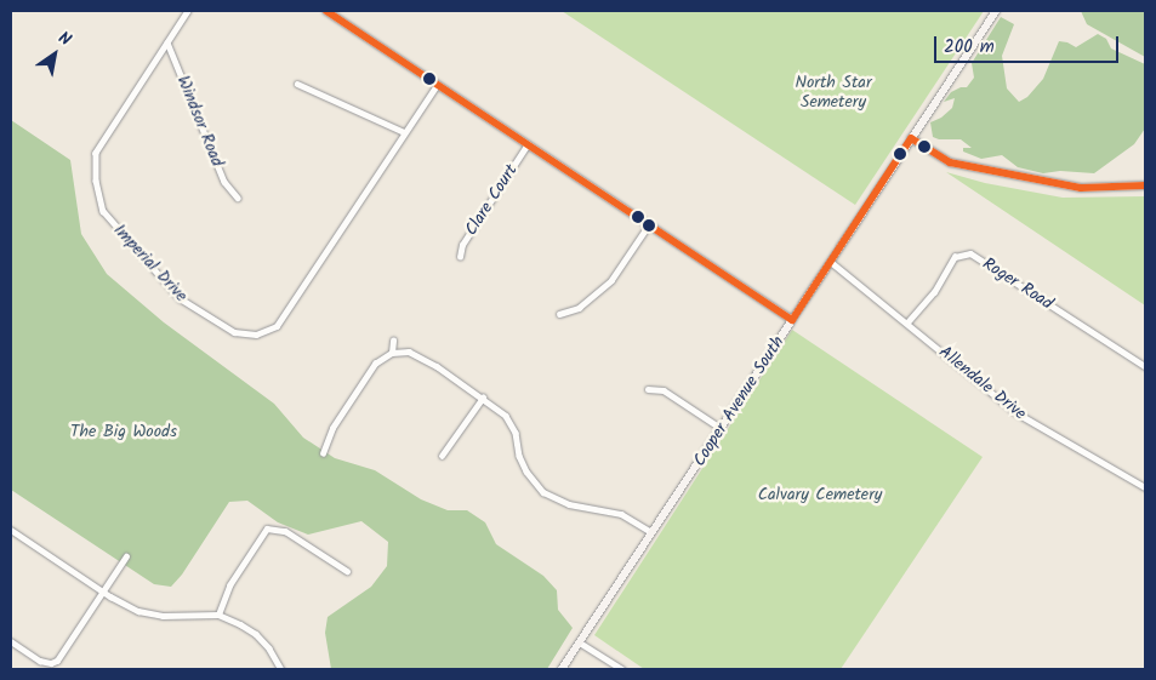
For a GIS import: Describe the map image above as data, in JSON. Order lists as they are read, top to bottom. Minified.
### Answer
{"streets":{"street":["Windsor Road","Clare Court","Imperial Drive","Roger Road","Allendale Drive","Cooper Avenue South"]},"crossings":[["Windsor Road","Imperial Drive"],["Roger Road","Allendale Drive"],["Allendale Drive","Cooper Avenue South"]],"parks":["North Star Semetery","The Big Woods","Calvary Cemetery"],"scale_bar":"200 m","north":"top right"}
